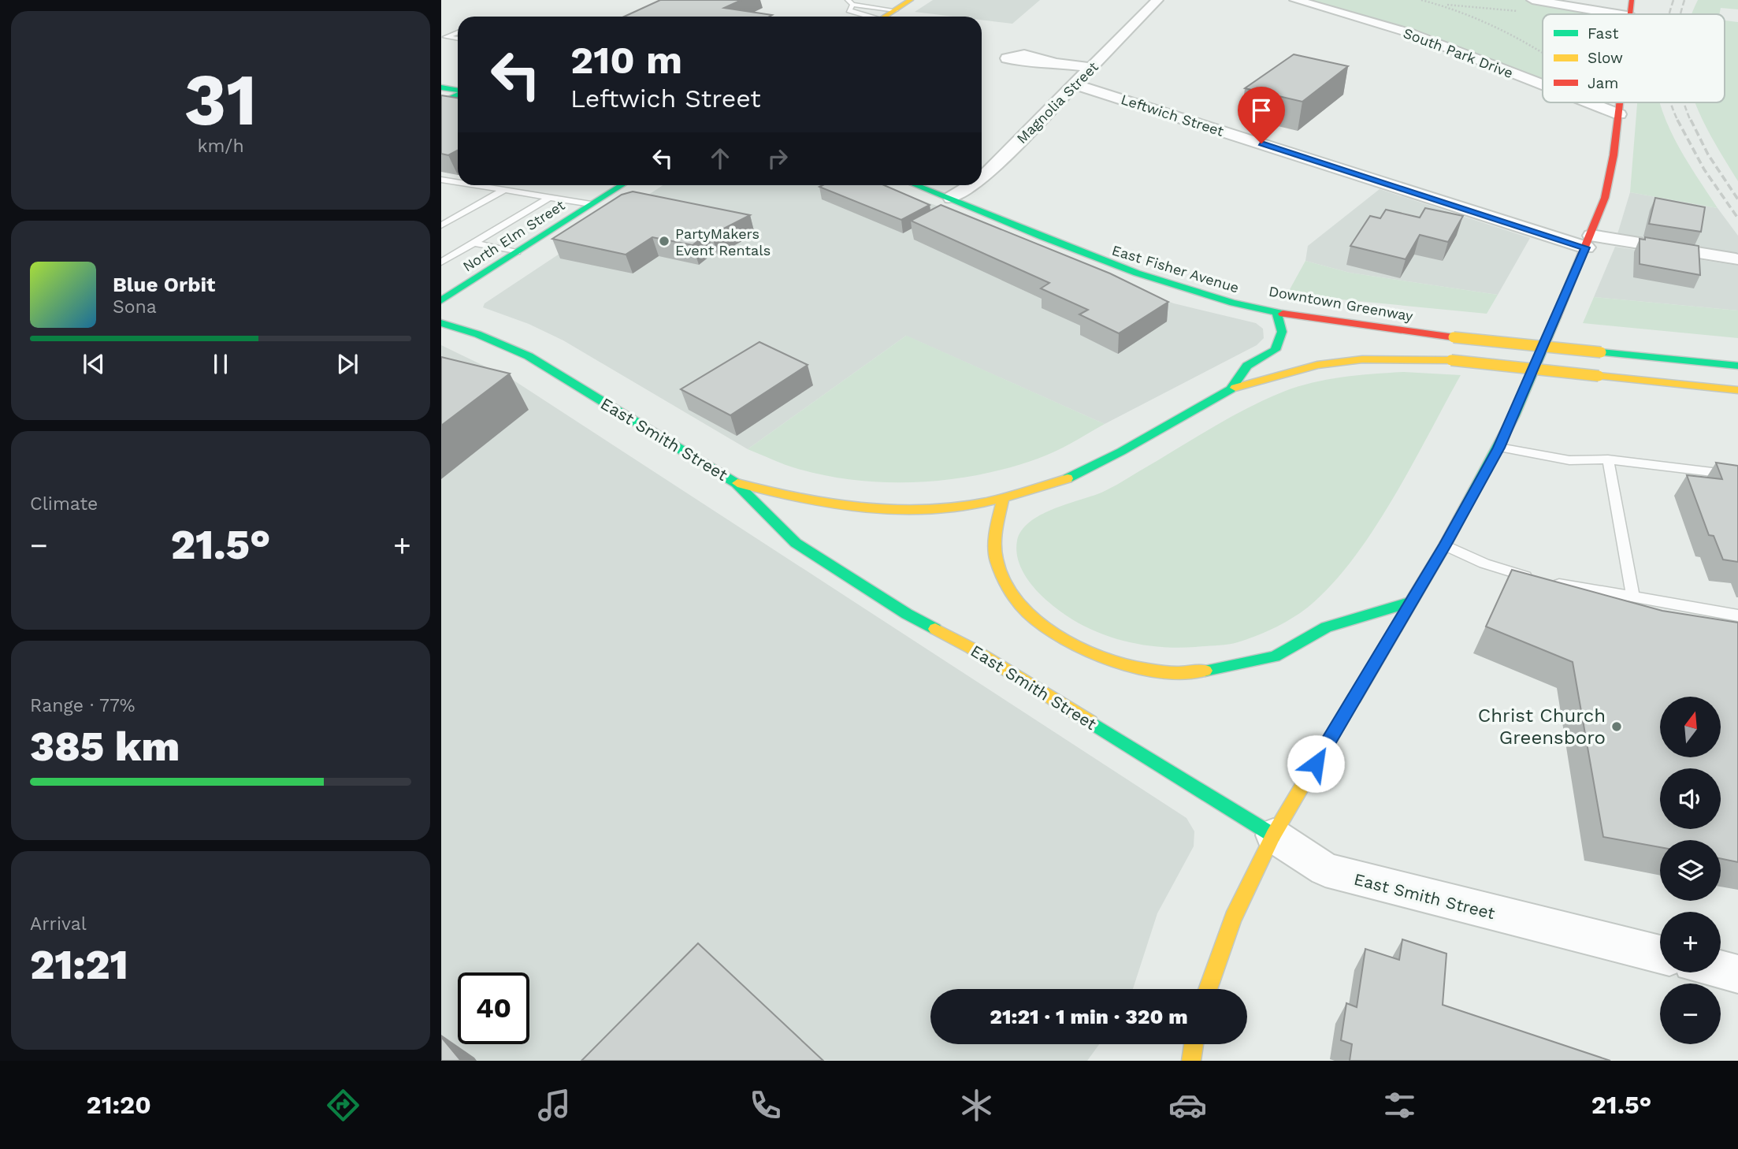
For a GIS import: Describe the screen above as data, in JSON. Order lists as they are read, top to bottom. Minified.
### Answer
{"streets":{"main road":["North Elm Street","East Fisher Avenue","East Smith Street"],"street":["South Park Drive","Magnolia Street","Leftwich Street"]},"crossings":[["Magnolia Street","Leftwich Street"],["Magnolia Street","East Fisher Avenue"]],"places":["PartyMakers Event Rentals","Christ Church Greensboro"],"legend":["Fast","Slow","Jam"],"north":"top","page":{"tile":[["31","km/h"],"Climate",["Range · 77%","385 km"],["Arrival","21:21"]],"turn":["210 m","Leftwich Street"],"song":["Blue Orbit","Sona"],"heat":["−","21.5°","+"],"map_buttons":["+","−"],"limit":"40","trip":"21:21 · 1 min · 320 m","tabs":["21:20","21.5°"]}}
